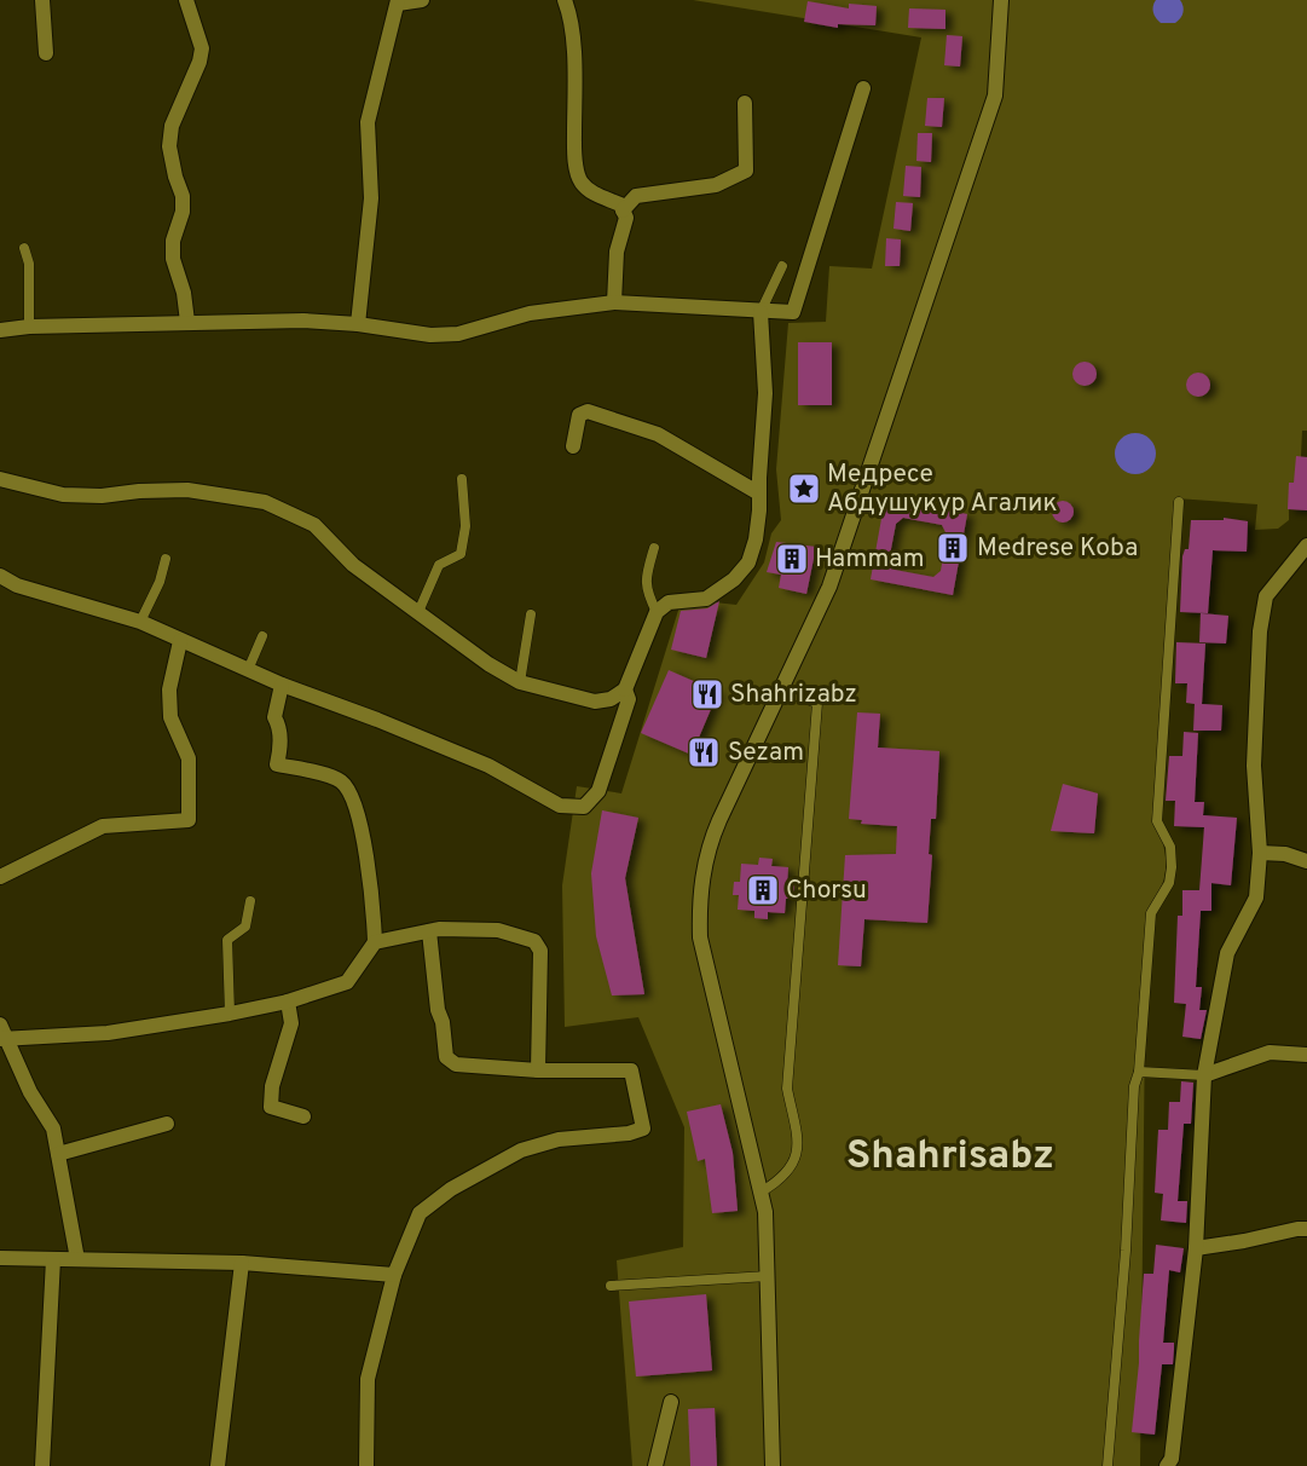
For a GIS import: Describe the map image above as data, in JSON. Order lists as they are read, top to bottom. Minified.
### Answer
{"districts":["Shahrisabz"],"places":{"place":["Медресе Абдушукур Агалик"],"building":["Medrese Koba","Hammam","Chorsu"],"restaurant":["Shahrizabz","Sezam"]}}
